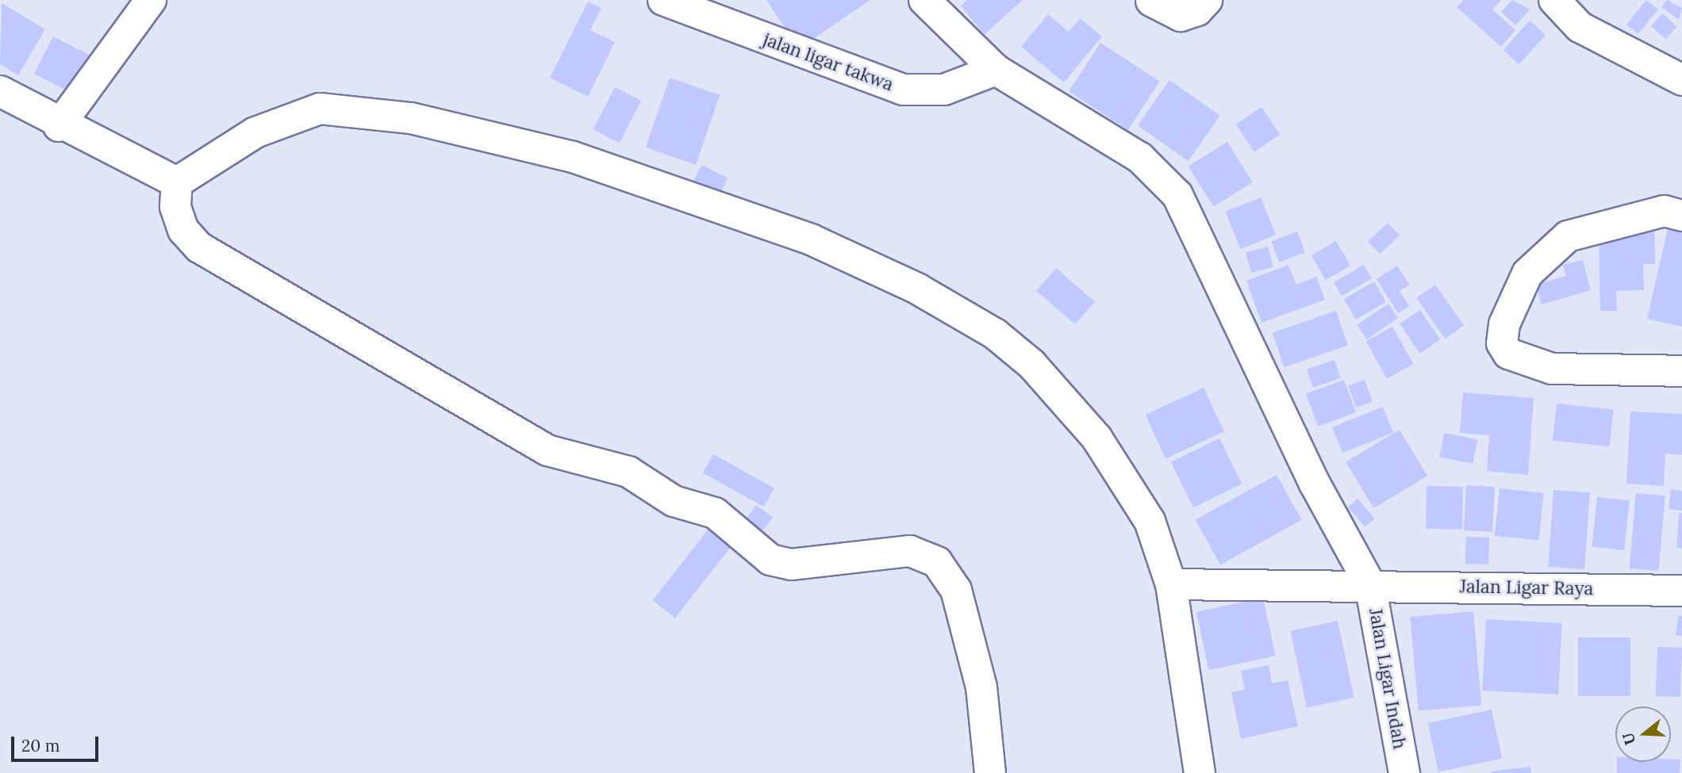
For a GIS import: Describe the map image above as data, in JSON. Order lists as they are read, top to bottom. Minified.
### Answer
{"streets":{"street":["jalan ligar takwa","Jalan Ligar Raya","Jalan Ligar Indah"]},"crossings":[["jalan ligar takwa","Jalan Ligar Indah"],["Jalan Ligar Raya","Jalan Ligar Indah"]],"scale_bar":"20 m","north":"left"}
